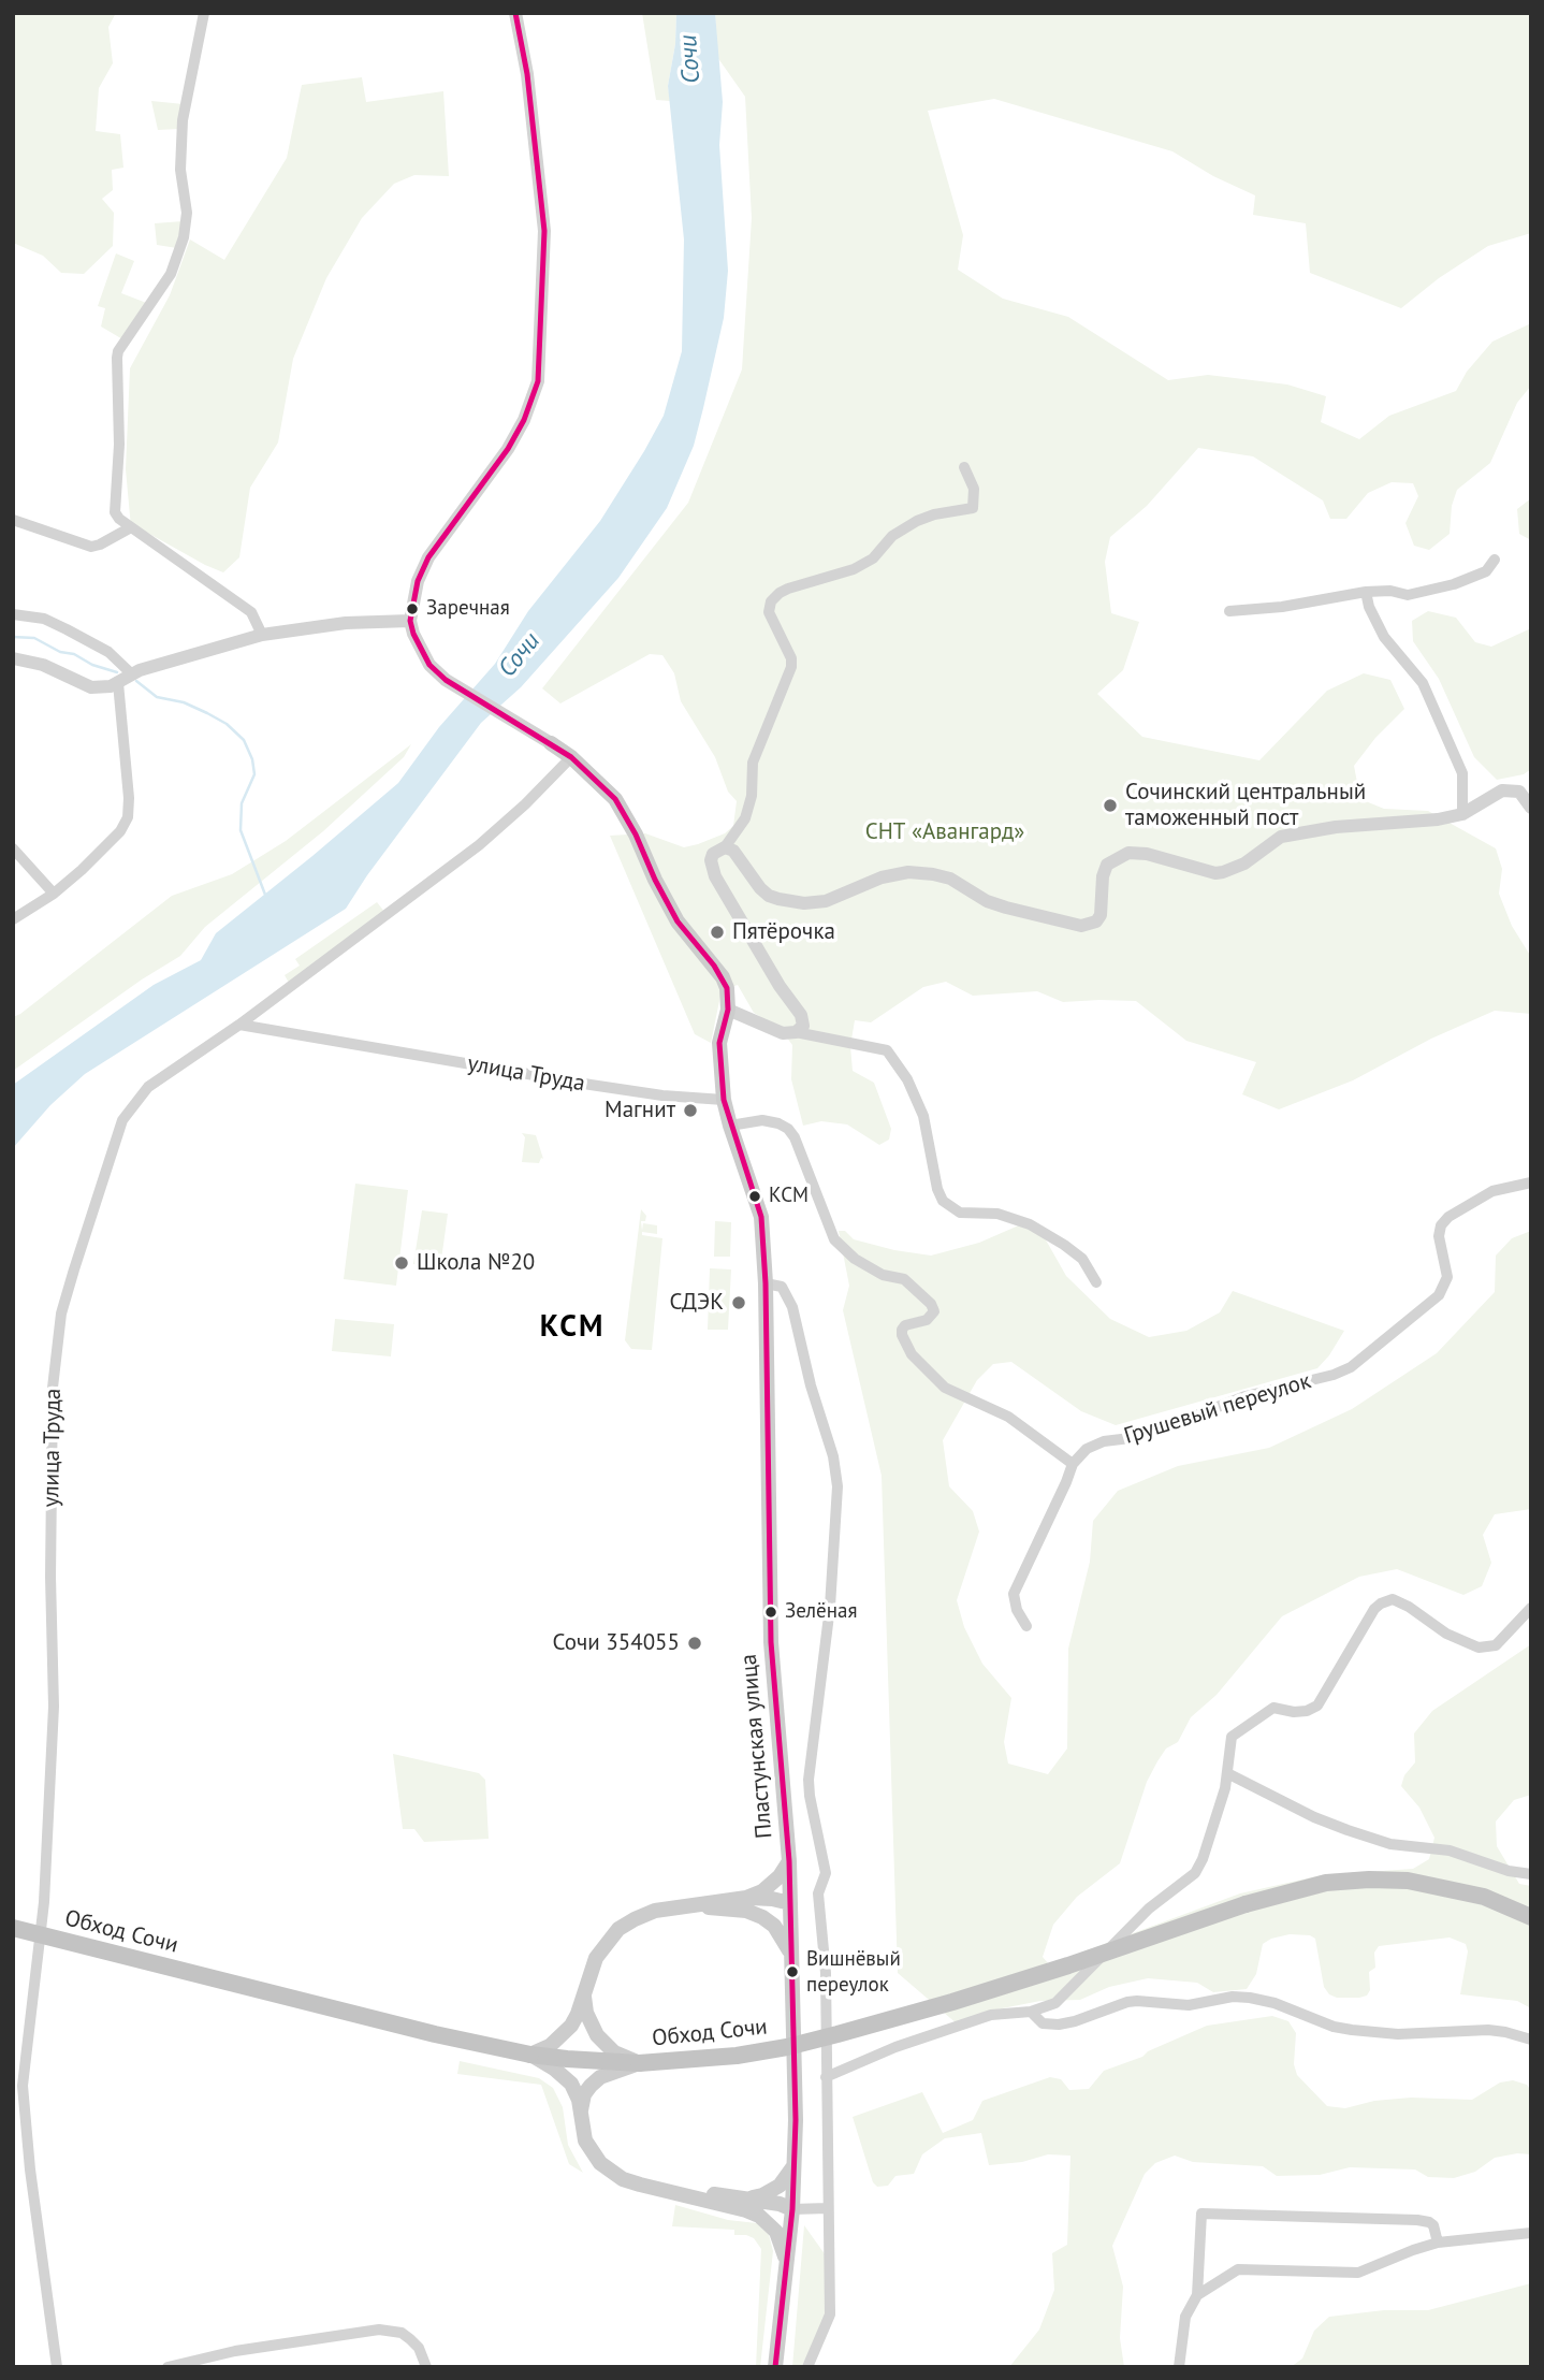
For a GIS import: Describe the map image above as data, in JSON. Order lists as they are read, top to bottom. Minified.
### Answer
{"streets":{"highway":["Обход Сочи"],"main road":["Пластунская улица"],"street":["улица Труда","Грушевый переулок"]},"crossings":[["улица Труда","Пластунская улица"]],"districts":["КСМ"],"water":["Сочи"],"parks":["СНТ «Авангард»"],"places":["Заречная","Сочинский центральный таможенный пост","Пятёрочка","Магнит","КСМ","Школа №20","СДЭК","Зелёная","Сочи 354055","Вишнёвый переулок"]}
